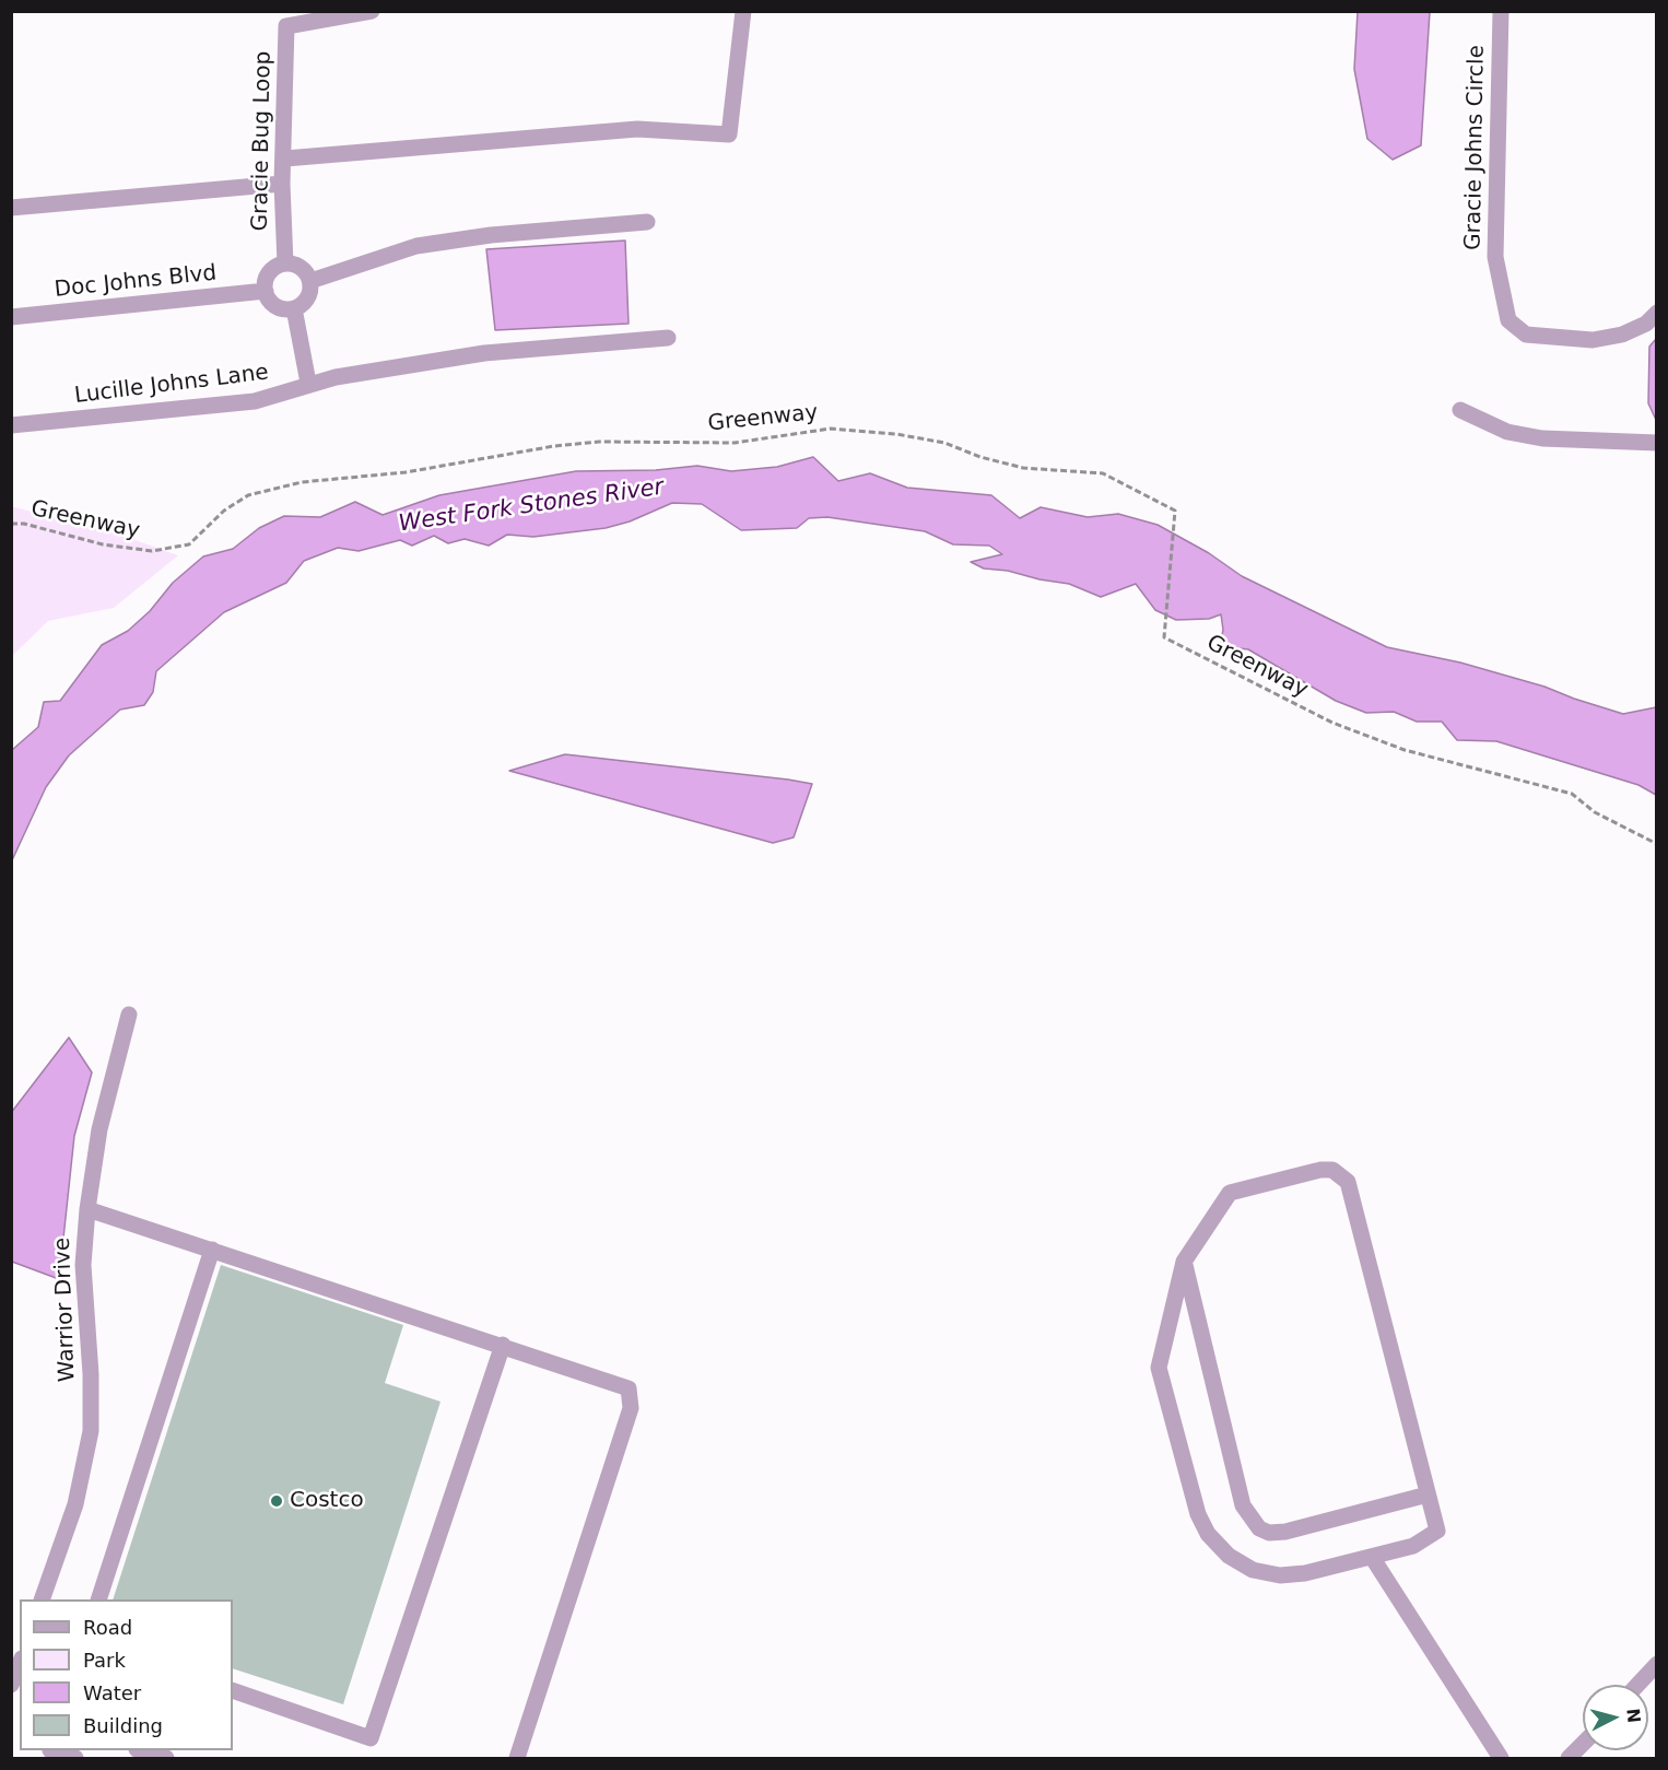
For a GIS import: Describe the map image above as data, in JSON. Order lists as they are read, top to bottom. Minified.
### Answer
{"streets":{"street":["Gracie Bug Loop","Gracie Johns Circle","Doc Johns Blvd","Lucille Johns Lane","Warrior Drive"],"path":["Greenway"]},"crossings":[["Gracie Bug Loop","Doc Johns Blvd"]],"water":["West Fork Stones River"],"places":["Costco"],"legend":["Road","Park","Water","Building"],"north":"right"}
